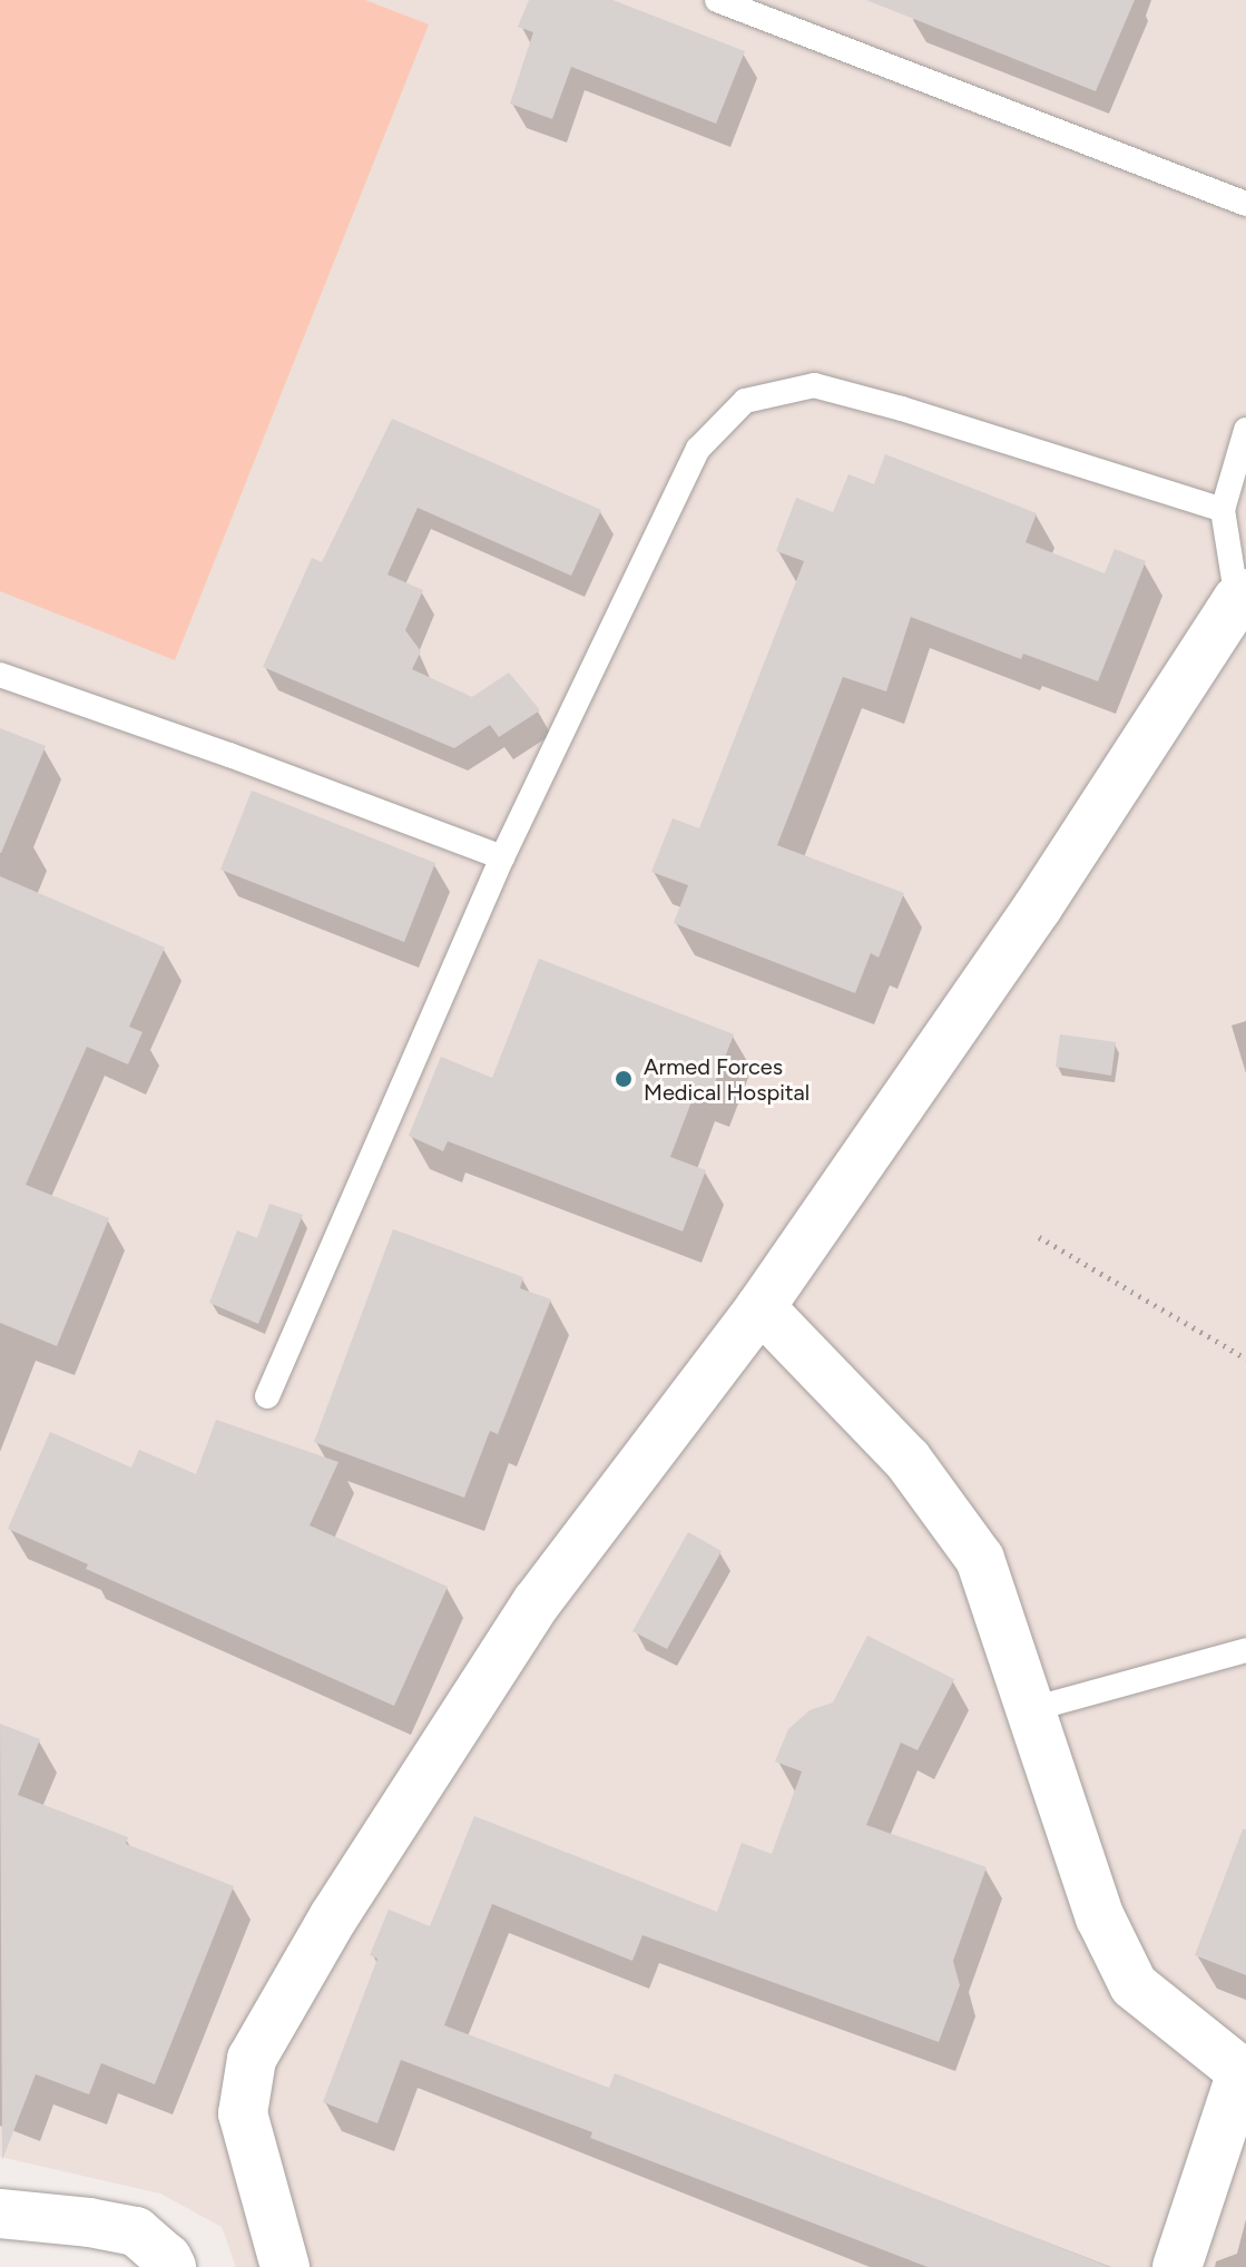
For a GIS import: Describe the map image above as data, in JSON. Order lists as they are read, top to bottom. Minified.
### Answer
{"places":["Armed Forces Medical Hospital"]}
